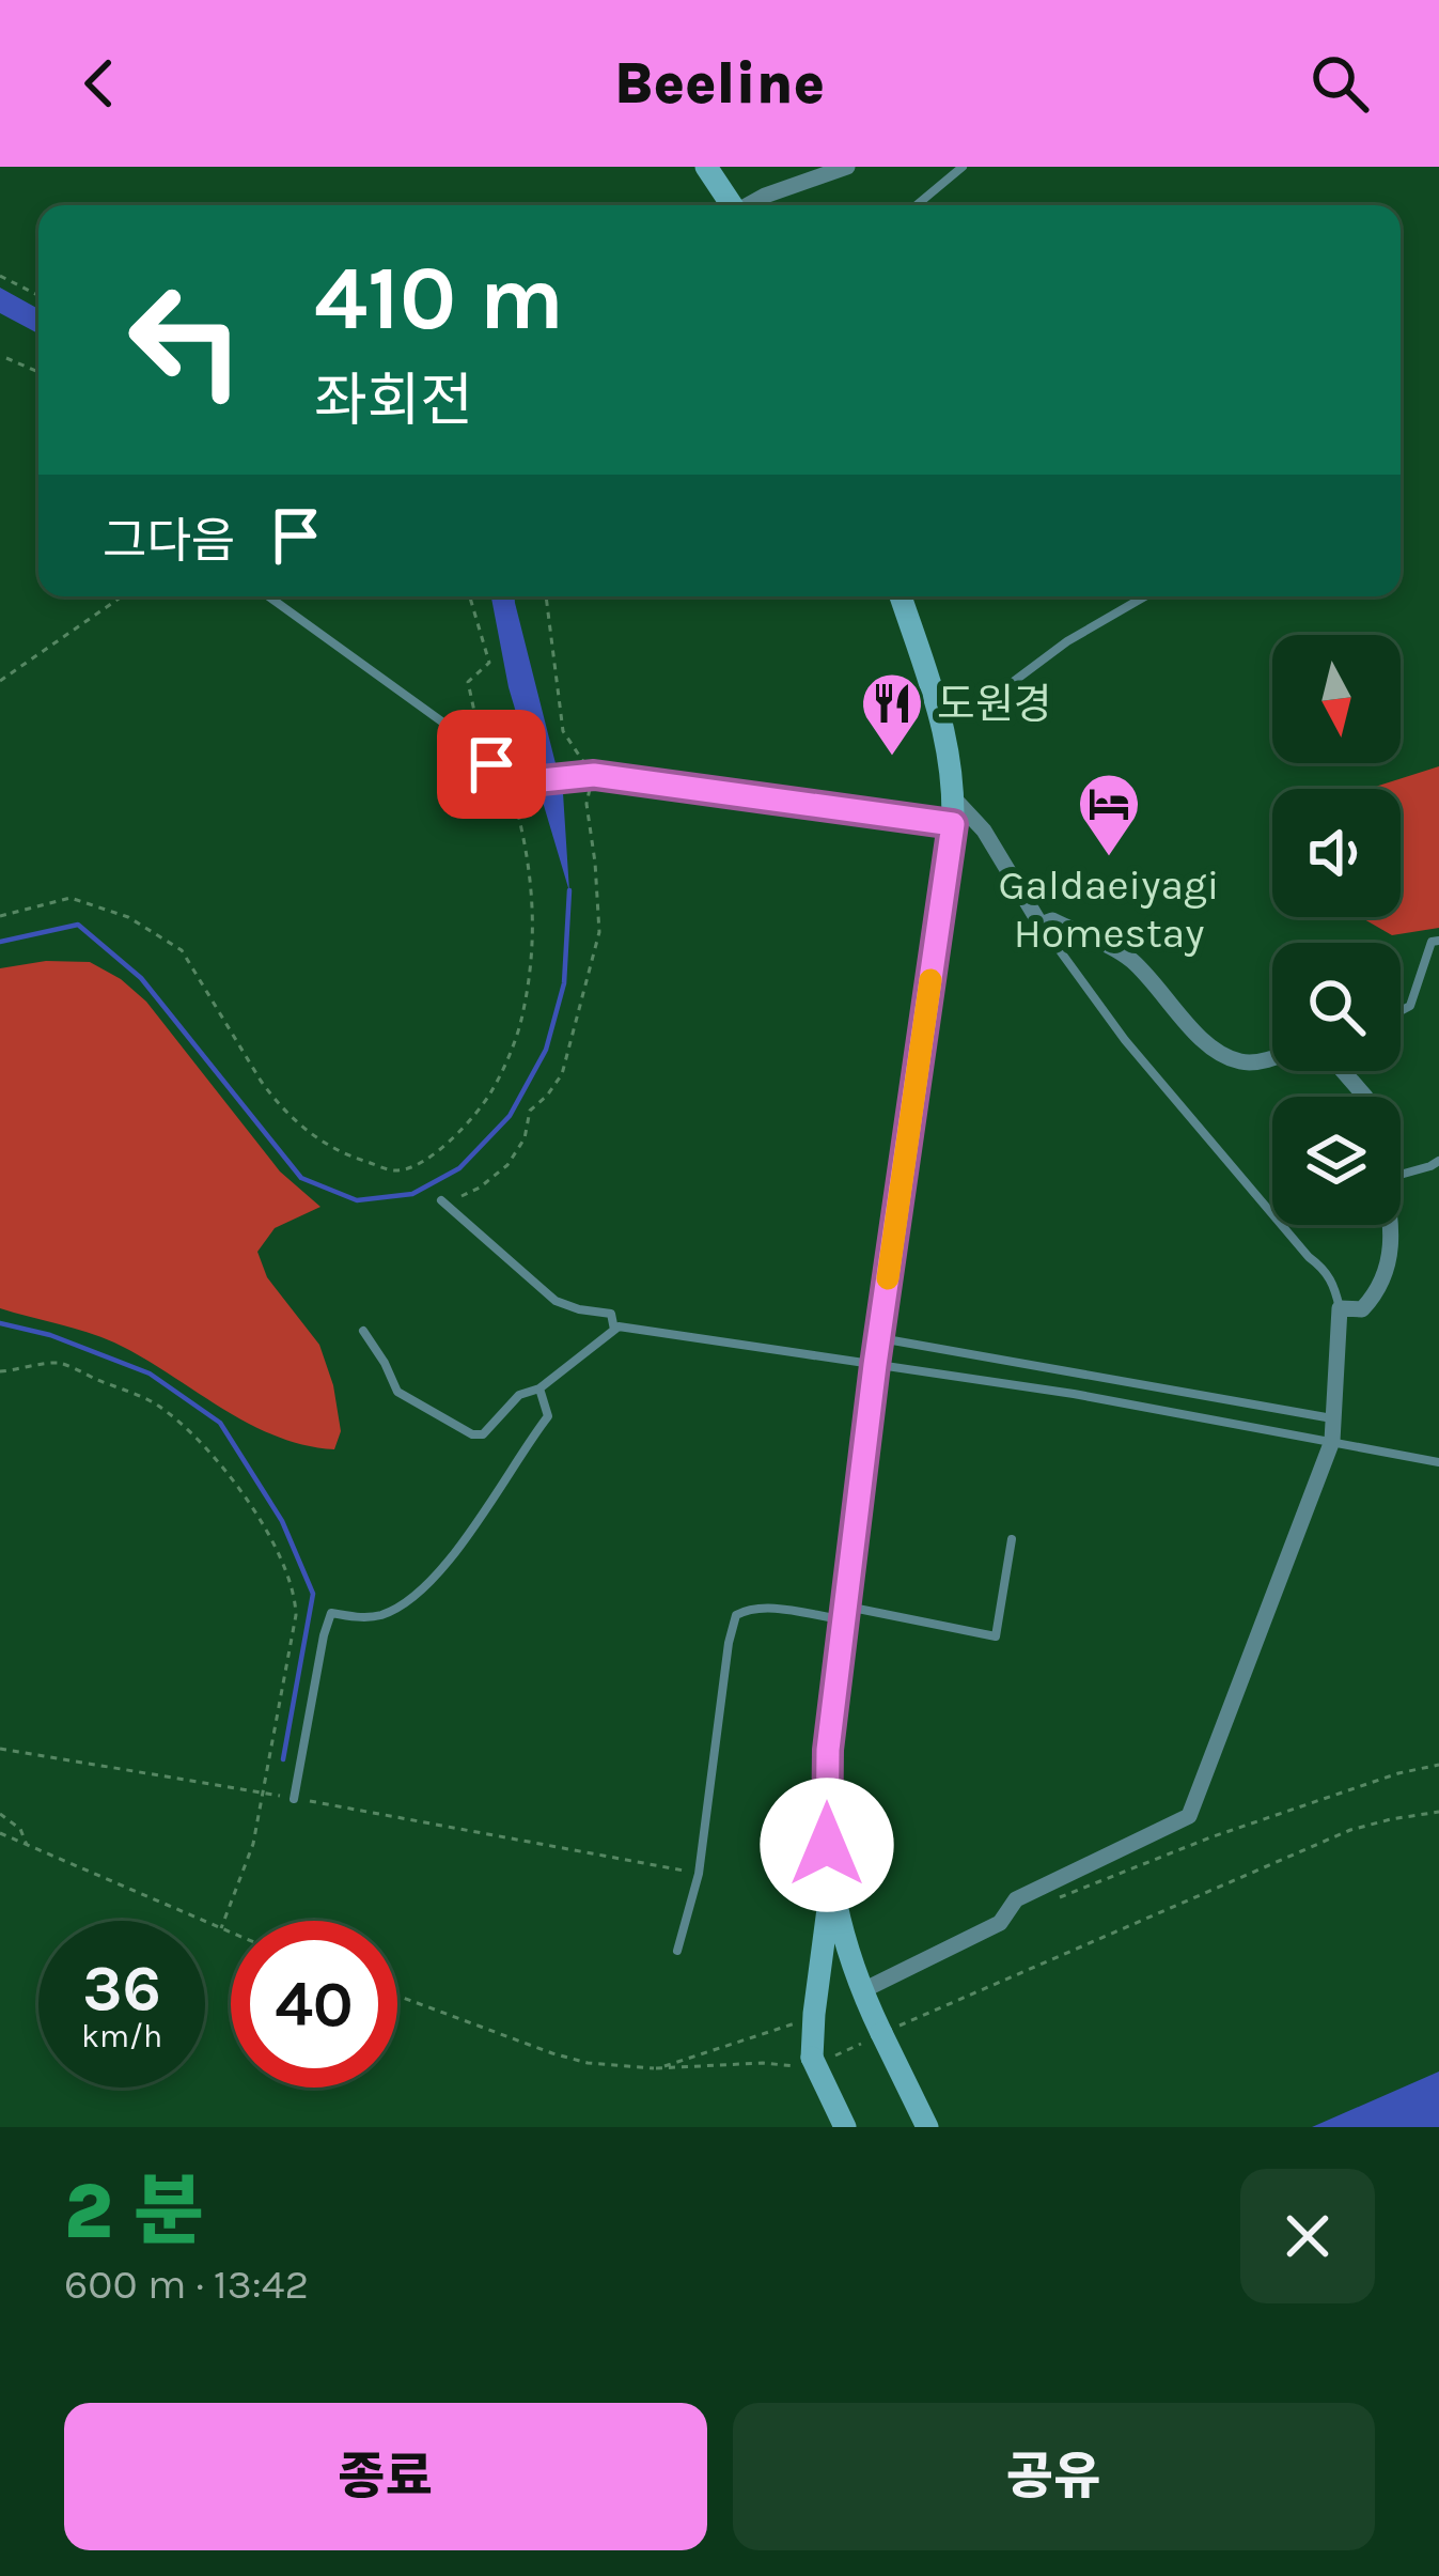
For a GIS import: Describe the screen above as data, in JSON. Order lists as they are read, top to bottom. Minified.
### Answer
{"places":{"restaurant":["도원경"],"hotel":["Galdaeiyagi Homestay"]},"north":"bottom","page":{"header":"Beeline","turn":["410 m","좌회전"],"then":"그다음","speed":"36 km/h","limit":"40","heading":["2 분","600 m · 13:42"],"buttons":["종료","공유"]}}
